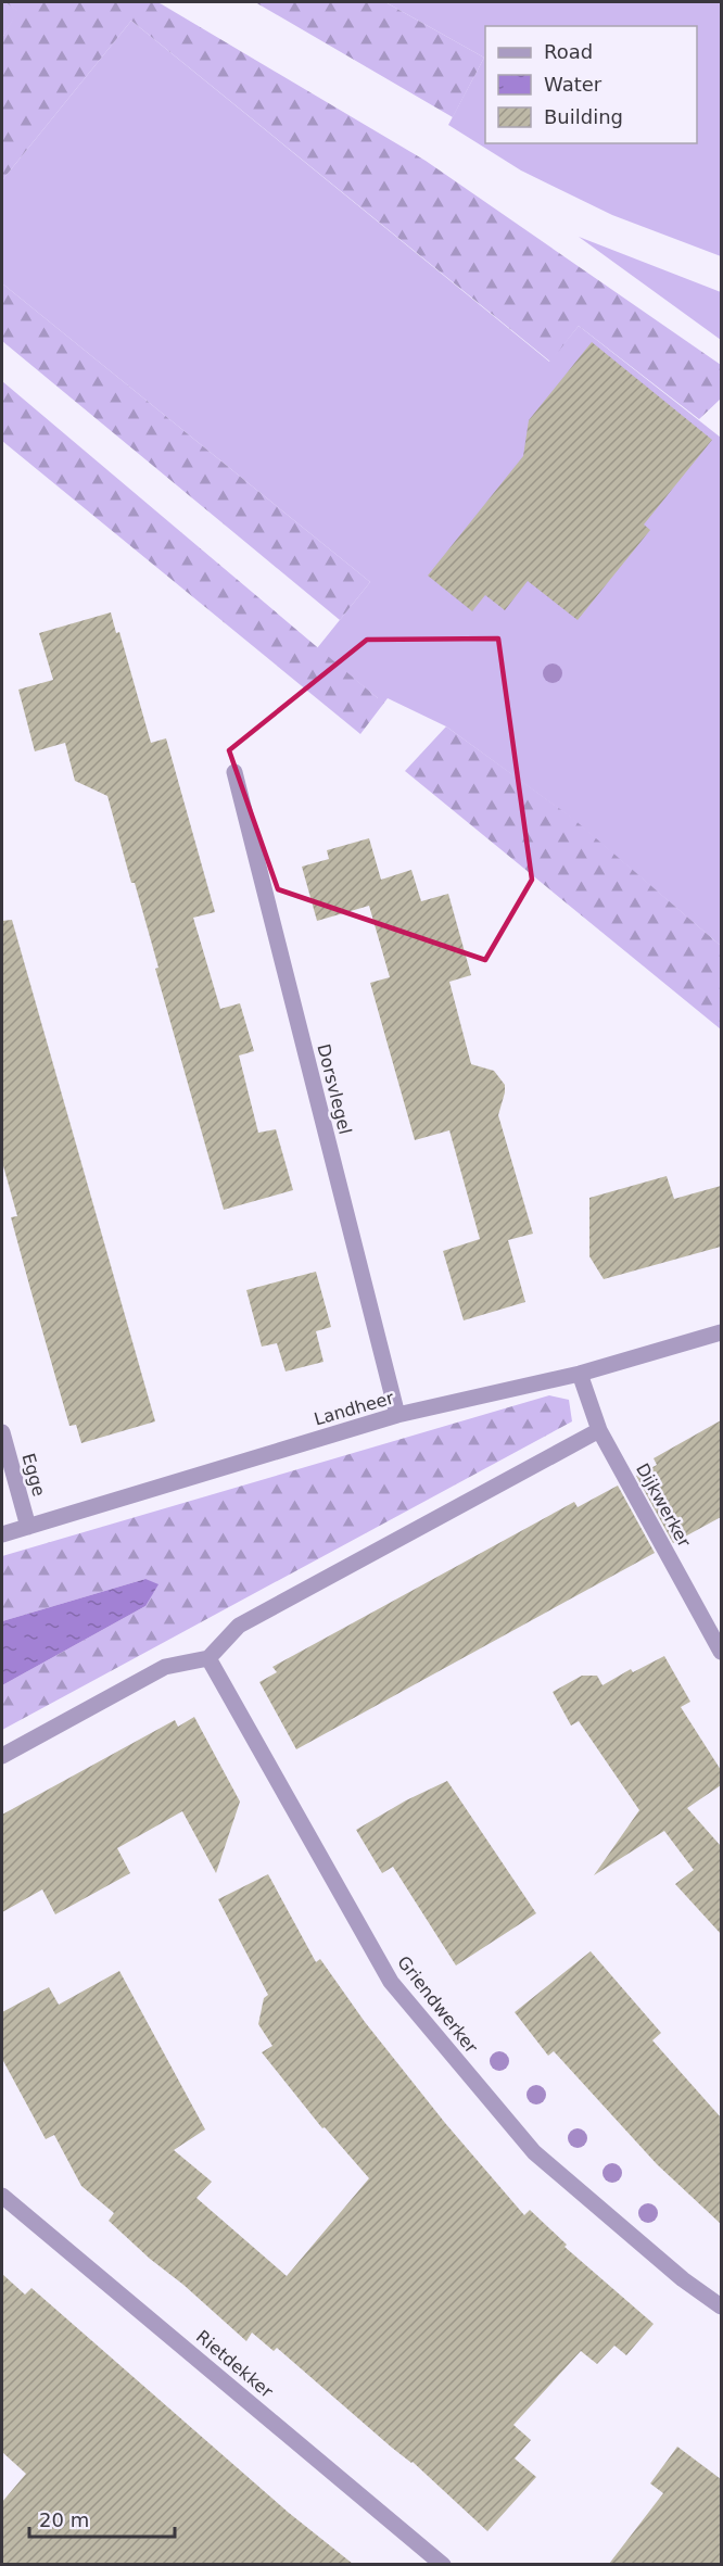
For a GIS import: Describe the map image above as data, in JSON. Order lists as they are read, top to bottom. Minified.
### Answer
{"streets":{"street":["Dorsvlegel","Landheer","Egge","Dijkwerker","Griendwerker","Rietdekker"]},"crossings":[["Dorsvlegel","Landheer"],["Landheer","Egge"],["Landheer","Dijkwerker"]],"legend":["Road","Water","Building"],"scale_bar":"20 m"}
